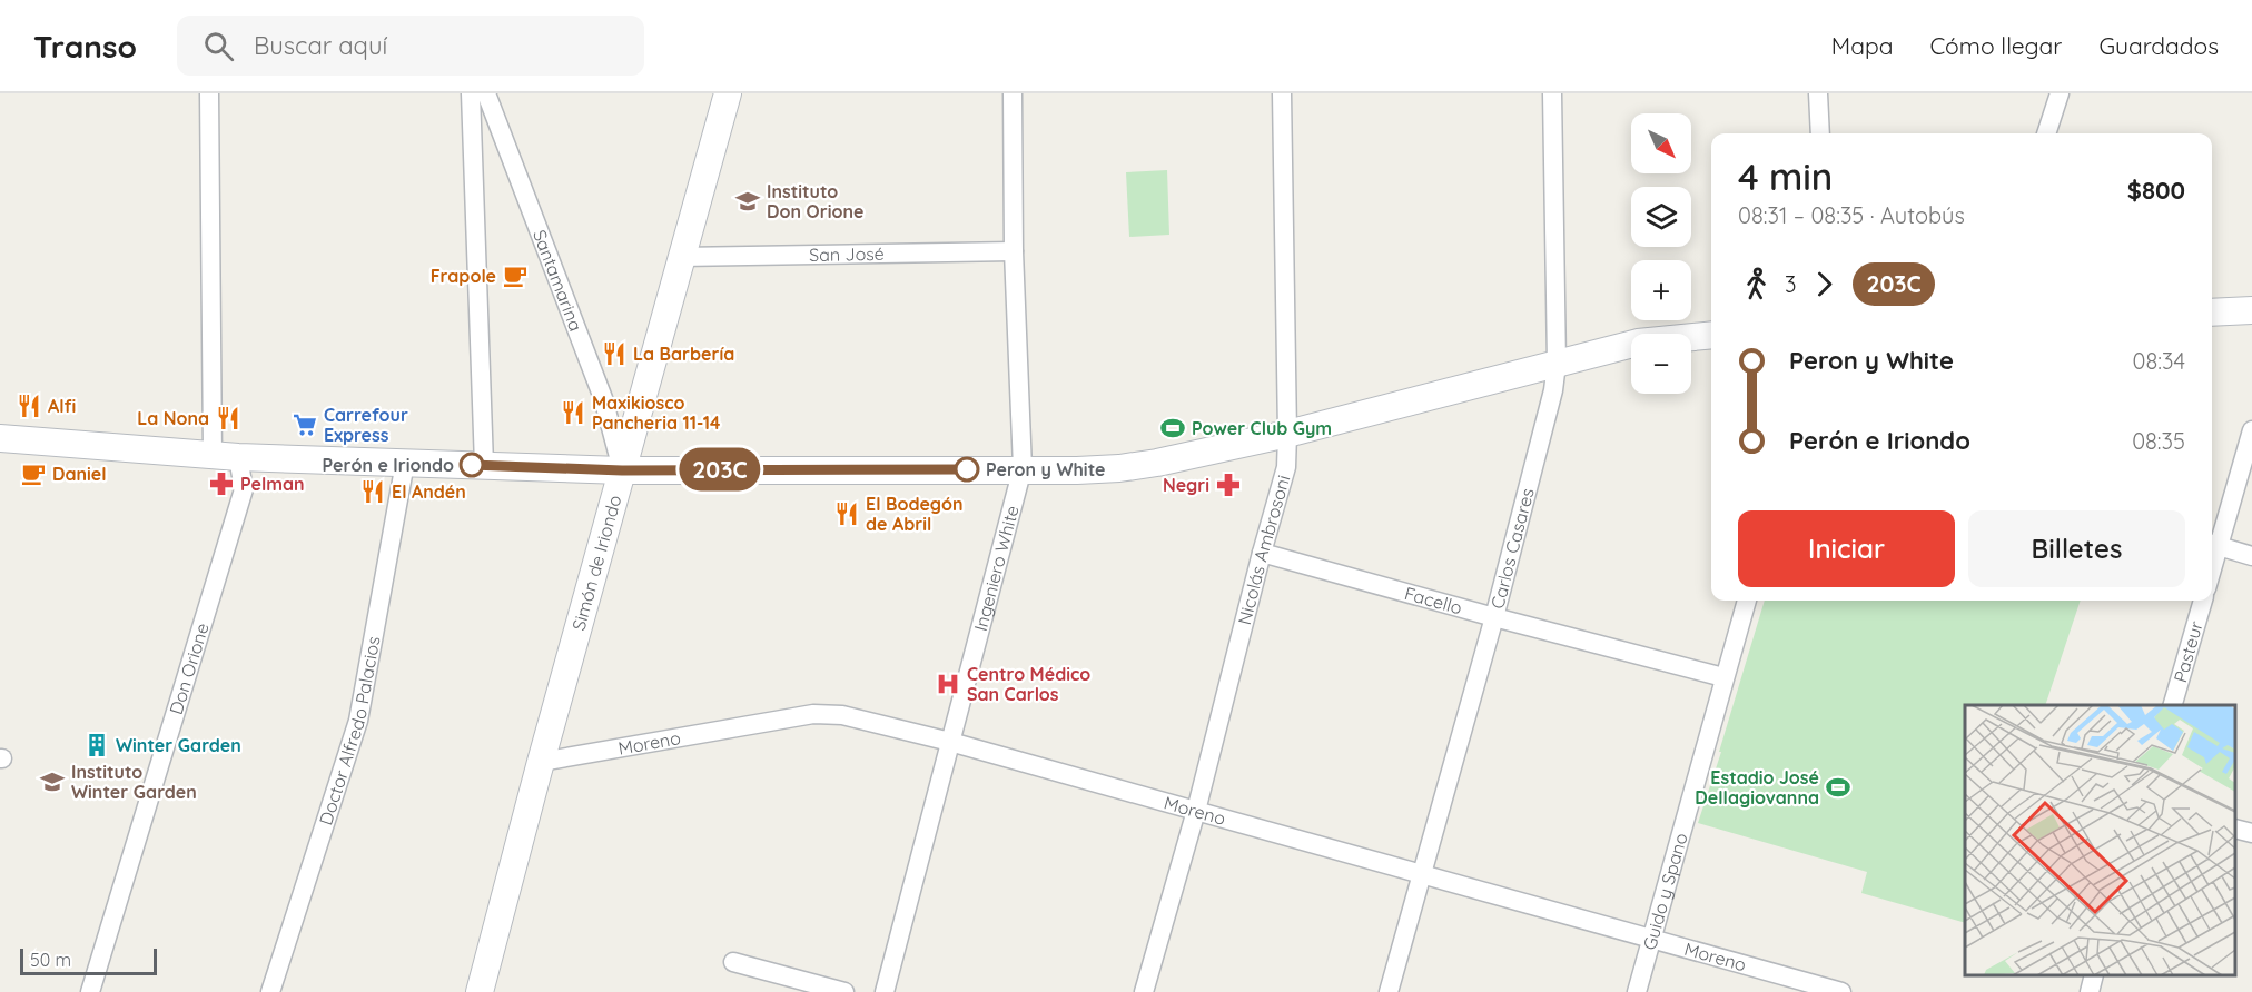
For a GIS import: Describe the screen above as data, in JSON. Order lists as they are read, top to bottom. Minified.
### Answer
{"streets":{"main road":["Simón de Iriondo"],"street":["San José","Santamarina","Carlos Casares","Nicolás Ambrosoni","Ingeniero White","Facello","Pasteur","Don Orione","Doctor Alfredo Palacios","Moreno","Guido y Spano"]},"crossings":[["San José","Simón de Iriondo"],["San José","Ingeniero White"],["Santamarina","Simón de Iriondo"],["Carlos Casares","Facello"],["Carlos Casares","Moreno"],["Nicolás Ambrosoni","Facello"],["Nicolás Ambrosoni","Moreno"],["Simón de Iriondo","Moreno"],["Ingeniero White","Moreno"],["Facello","Guido y Spano"],["Moreno","Guido y Spano"]],"places":{"school or university":["Instituto Don Orione","Instituto Winter Garden"],"cafe":["Frapole","Daniel"],"restaurant":["La Barbería","Alfi","Maxikiosco Pancheria 11-14","La Nona","El Andén","El Bodegón de Abril"],"supermarket":["Carrefour Express"],"sports":["Power Club Gym","Estadio José Dellagiovanna"],"other":["Perón e Iriondo","Peron y White"],"pharmacy":["Pelman","Negri"],"hospital":["Centro Médico San Carlos"],"building":["Winter Garden"]},"lines":["bus line 203C"],"scale_bar":"50 m","north":"bottom right","page":{"header":"Transo","search":"Buscar aquí","nav":["Mapa","Cómo llegar","Guardados"],"on_map":"203C","map_buttons":["+","−"],"heading":["4 min","08:31 – 08:35 · Autobús","$800"],"legs":["3","203C"],"list":[{"name":"Peron y White","value":"08:34"},{"name":"Perón e Iriondo","value":"08:35"}],"buttons":["Iniciar","Billetes"],"scale":"50 m"}}
